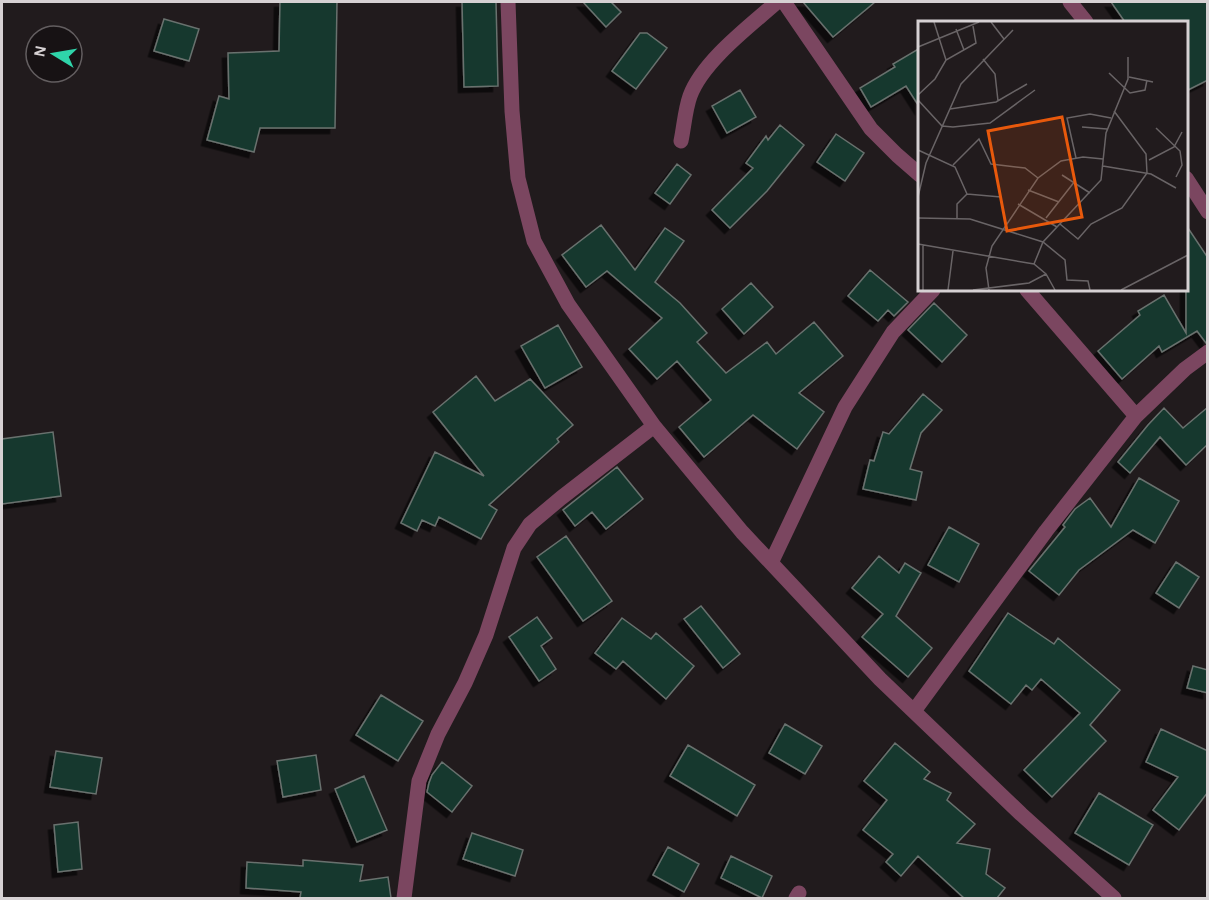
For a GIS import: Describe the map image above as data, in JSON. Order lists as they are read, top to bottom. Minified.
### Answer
{"north":"left"}
